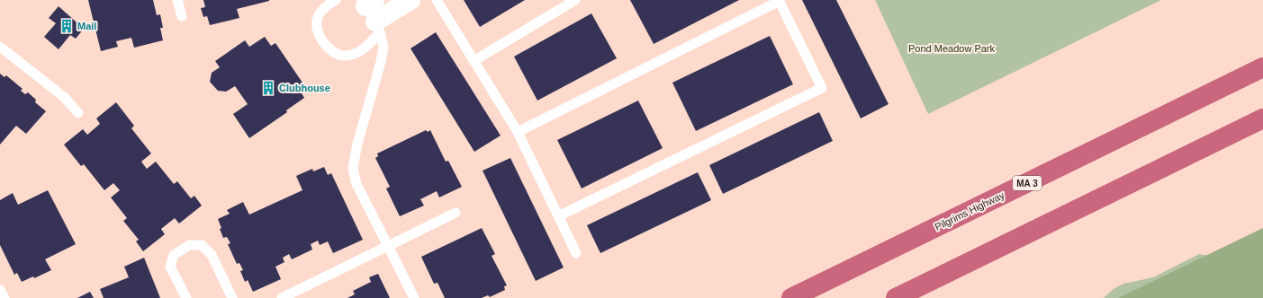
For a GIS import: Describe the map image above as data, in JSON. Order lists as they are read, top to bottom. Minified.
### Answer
{"streets":{"highway":["MA 3","Pilgrims Highway"]},"parks":["Pond Meadow Park"],"places":{"building":["Mail","Clubhouse"]}}
